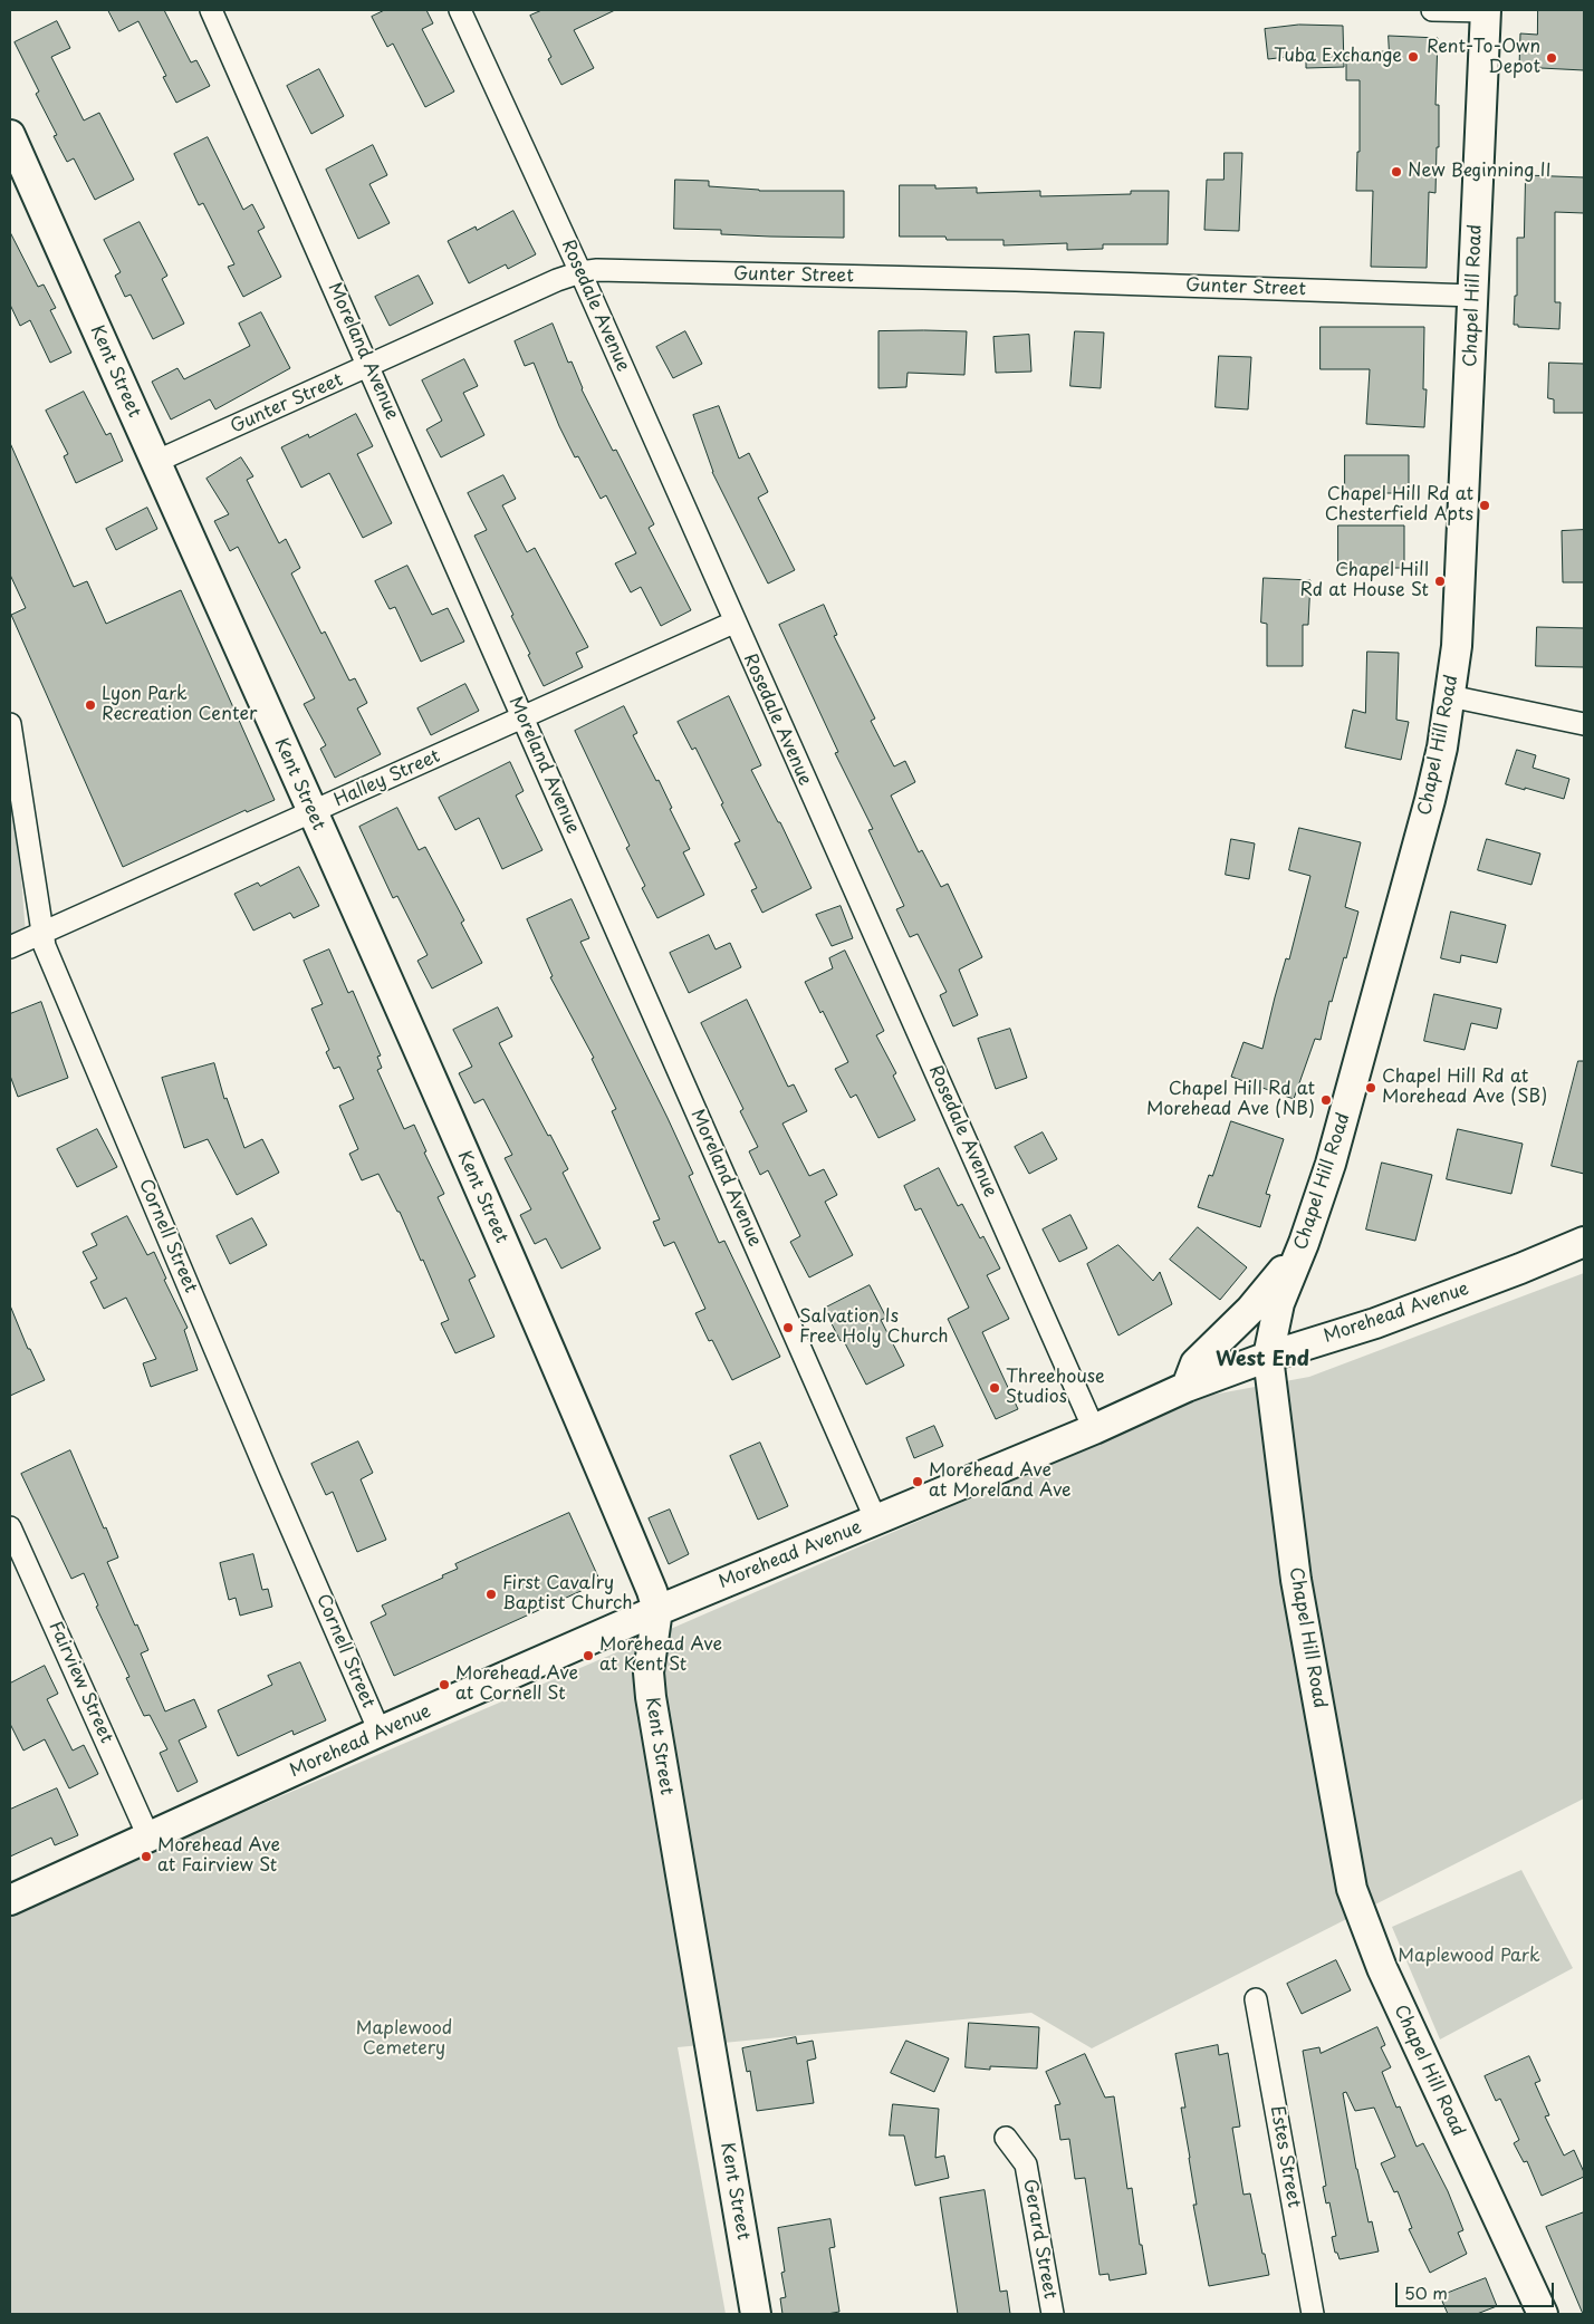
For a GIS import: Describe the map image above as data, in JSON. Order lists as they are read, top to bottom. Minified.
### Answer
{"streets":{"street":["Gunter Street","Chapel Hill Road","Rosedale Avenue","Moreland Avenue","Kent Street","Halley Street","Cornell Street","Morehead Avenue","Fairview Street","Estes Street","Gerard Street"]},"crossings":[["Gunter Street","Chapel Hill Road"],["Gunter Street","Rosedale Avenue"],["Gunter Street","Moreland Avenue"],["Gunter Street","Kent Street"],["Chapel Hill Road","Morehead Avenue"],["Rosedale Avenue","Halley Street"],["Rosedale Avenue","Morehead Avenue"],["Moreland Avenue","Halley Street"],["Moreland Avenue","Morehead Avenue"],["Kent Street","Halley Street"],["Kent Street","Morehead Avenue"],["Halley Street","Cornell Street"],["Cornell Street","Morehead Avenue"],["Morehead Avenue","Fairview Street"]],"districts":["West End"],"parks":["Maplewood Park","Maplewood Cemetery"],"places":["Tuba Exchange","Rent-To-Own Depot","New Beginning II","Chapel Hill Rd at Chesterfield Apts","Chapel Hill Rd at House St","Lyon Park Recreation Center","Chapel Hill Rd at Morehead Ave (SB)","Chapel Hill Rd at Morehead Ave (NB)","Salvation Is Free Holy Church","Threehouse Studios","Morehead Ave at Moreland Ave","First Cavalry Baptist Church","Morehead Ave at Kent St","Morehead Ave at Cornell St","Morehead Ave at Fairview St"],"scale_bar":"50 m"}
